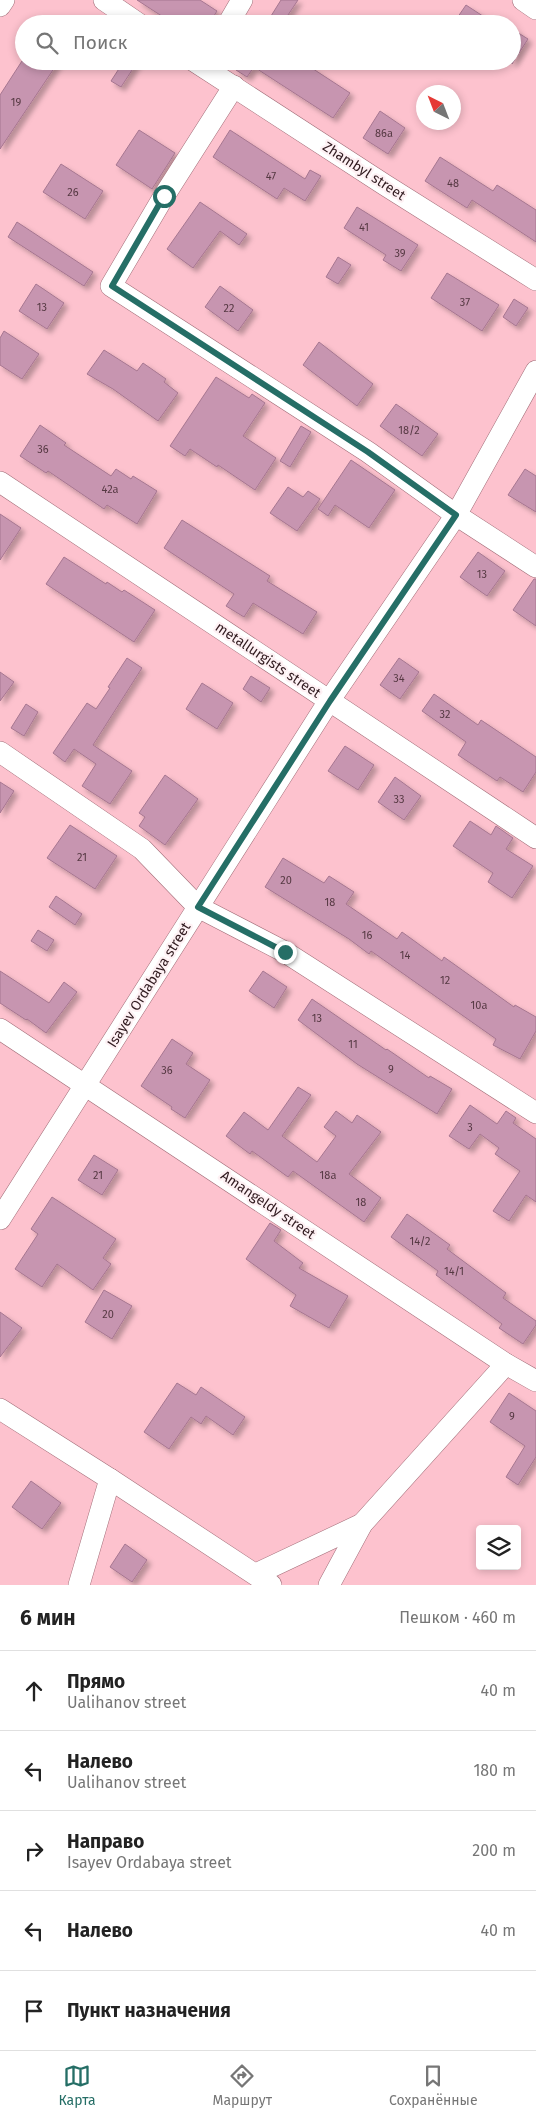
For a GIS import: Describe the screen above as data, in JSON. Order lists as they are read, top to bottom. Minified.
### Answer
{"streets":{"street":["Zhambyl street","metallurgists street","Isayev Ordabaya street","Amangeldy street"]},"crossings":[["metallurgists street","Isayev Ordabaya street"],["Isayev Ordabaya street","Amangeldy street"]],"house_numbers":["19","86а","47","48","26","41","39","37","13","22","18/2","36","42а","13","34","32","33","21","20","18","16","14","12","10а","13","11","9","36","3","21","18а","18","14/2","14/1","20","9"],"north":"top left","page":{"search":"Поиск","heading":["6 мин","Пешком · 460 m"],"list":[["Прямо","Ualihanov street","40 m"],["Налево","Ualihanov street","180 m"],["Направо","Isayev Ordabaya street","200 m"],["Налево","40 m"],"Пункт назначения"],"nav":["Карта","Маршрут","Сохранённые"]}}
